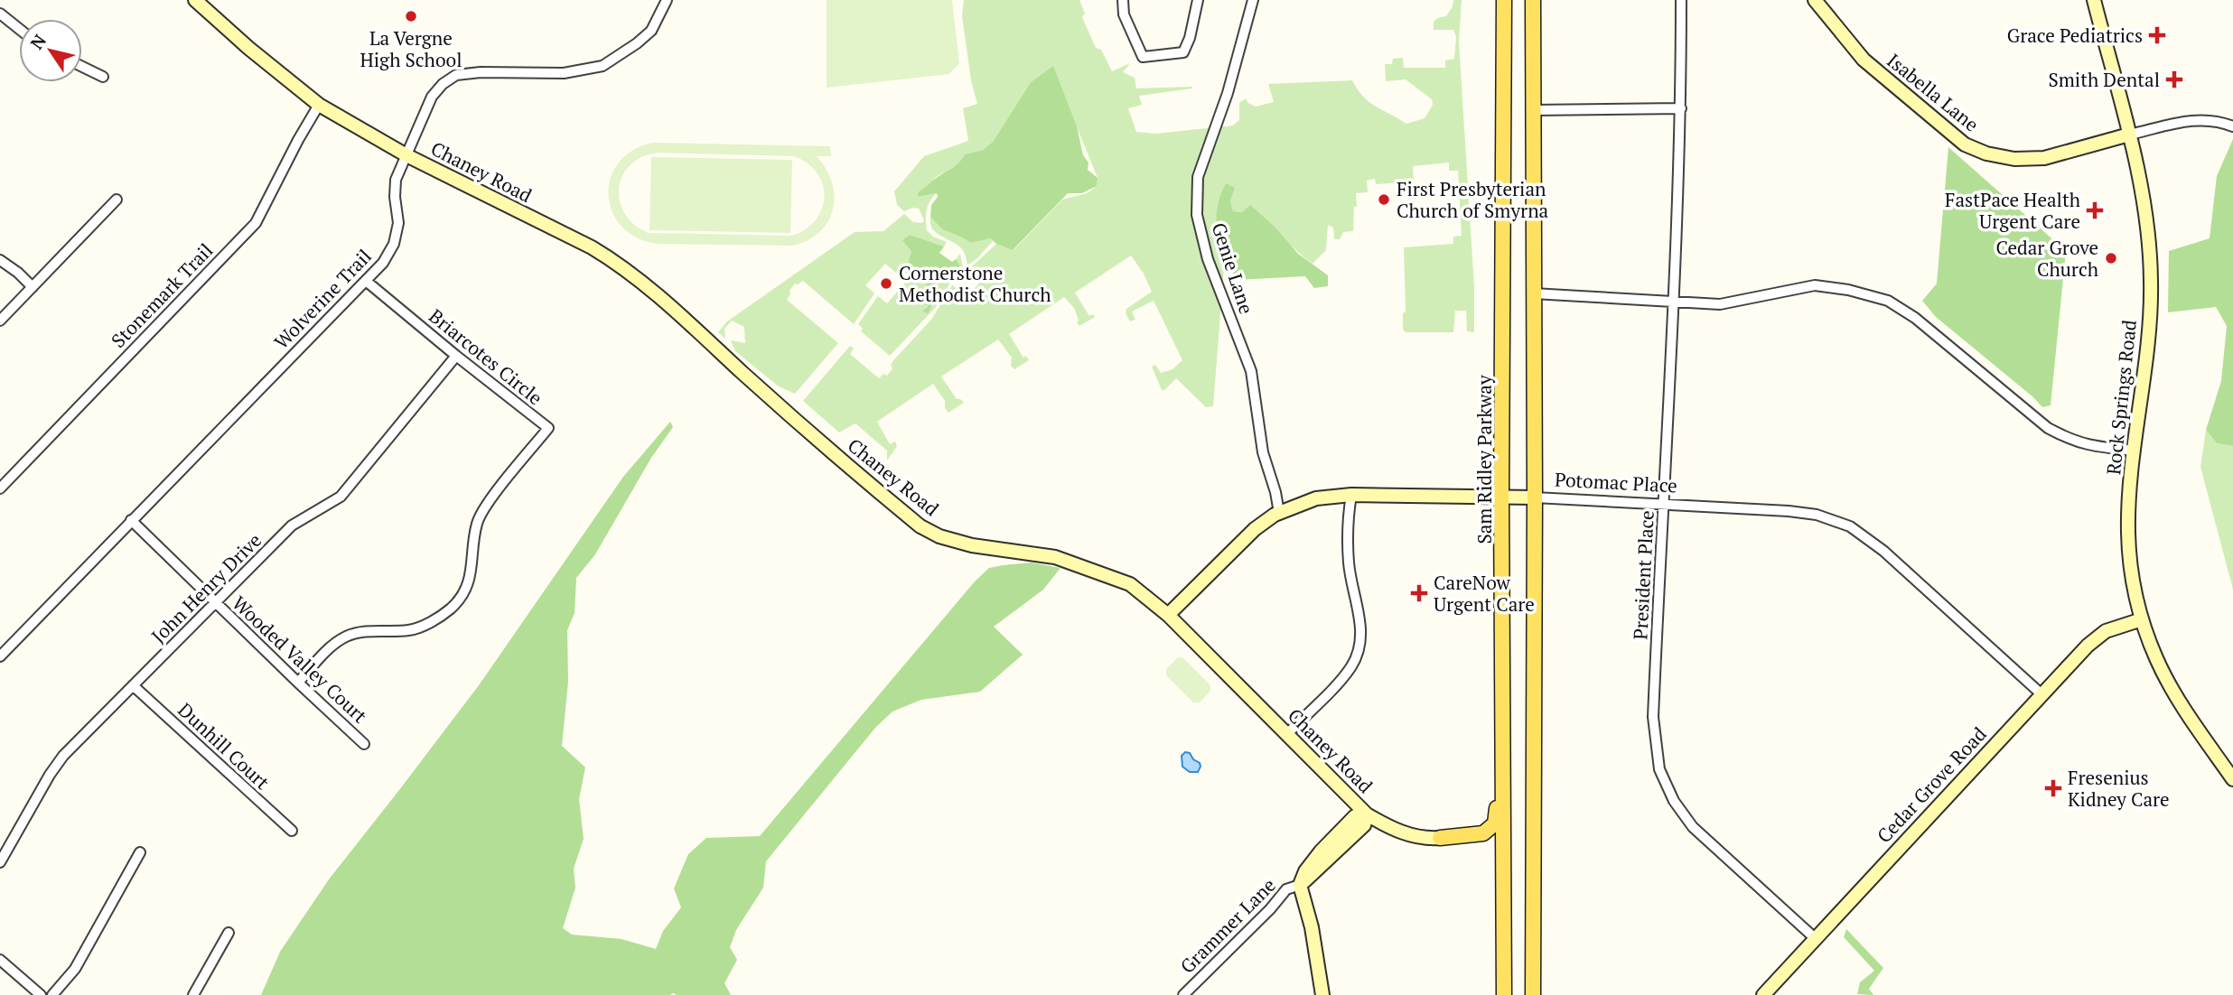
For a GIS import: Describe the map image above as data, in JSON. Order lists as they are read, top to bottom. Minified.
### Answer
{"streets":{"main road":["Sam Ridley Parkway"],"street":["Isabella Lane","Chaney Road","Genie Lane","Stonemark Trail","Wolverine Trail","Briarcotes Circle","Rock Springs Road","Potomac Place","President Place","John Henry Drive","Wooded Valley Court","Dunhill Court","Cedar Grove Road","Grammer Lane"]},"crossings":[["Isabella Lane","Rock Springs Road"],["Chaney Road","Stonemark Trail"],["Chaney Road","Wolverine Trail"],["Chaney Road","Potomac Place"],["Genie Lane","Potomac Place"],["Wolverine Trail","Briarcotes Circle"],["Wolverine Trail","Wooded Valley Court"],["Briarcotes Circle","John Henry Drive"],["Briarcotes Circle","Wooded Valley Court"],["Rock Springs Road","Cedar Grove Road"],["Sam Ridley Parkway","Potomac Place"],["Potomac Place","President Place"],["Potomac Place","Cedar Grove Road"],["President Place","Cedar Grove Road"],["John Henry Drive","Wooded Valley Court"],["John Henry Drive","Dunhill Court"]],"places":{"other":["La Vergne High School","First Presbyterian Church of Smyrna","Cedar Grove Church","Cornerstone Methodist Church"],"health":["Grace Pediatrics","Smith Dental","FastPace Health Urgent Care","CareNow Urgent Care","Fresenius Kidney Care"]},"north":"top left"}
